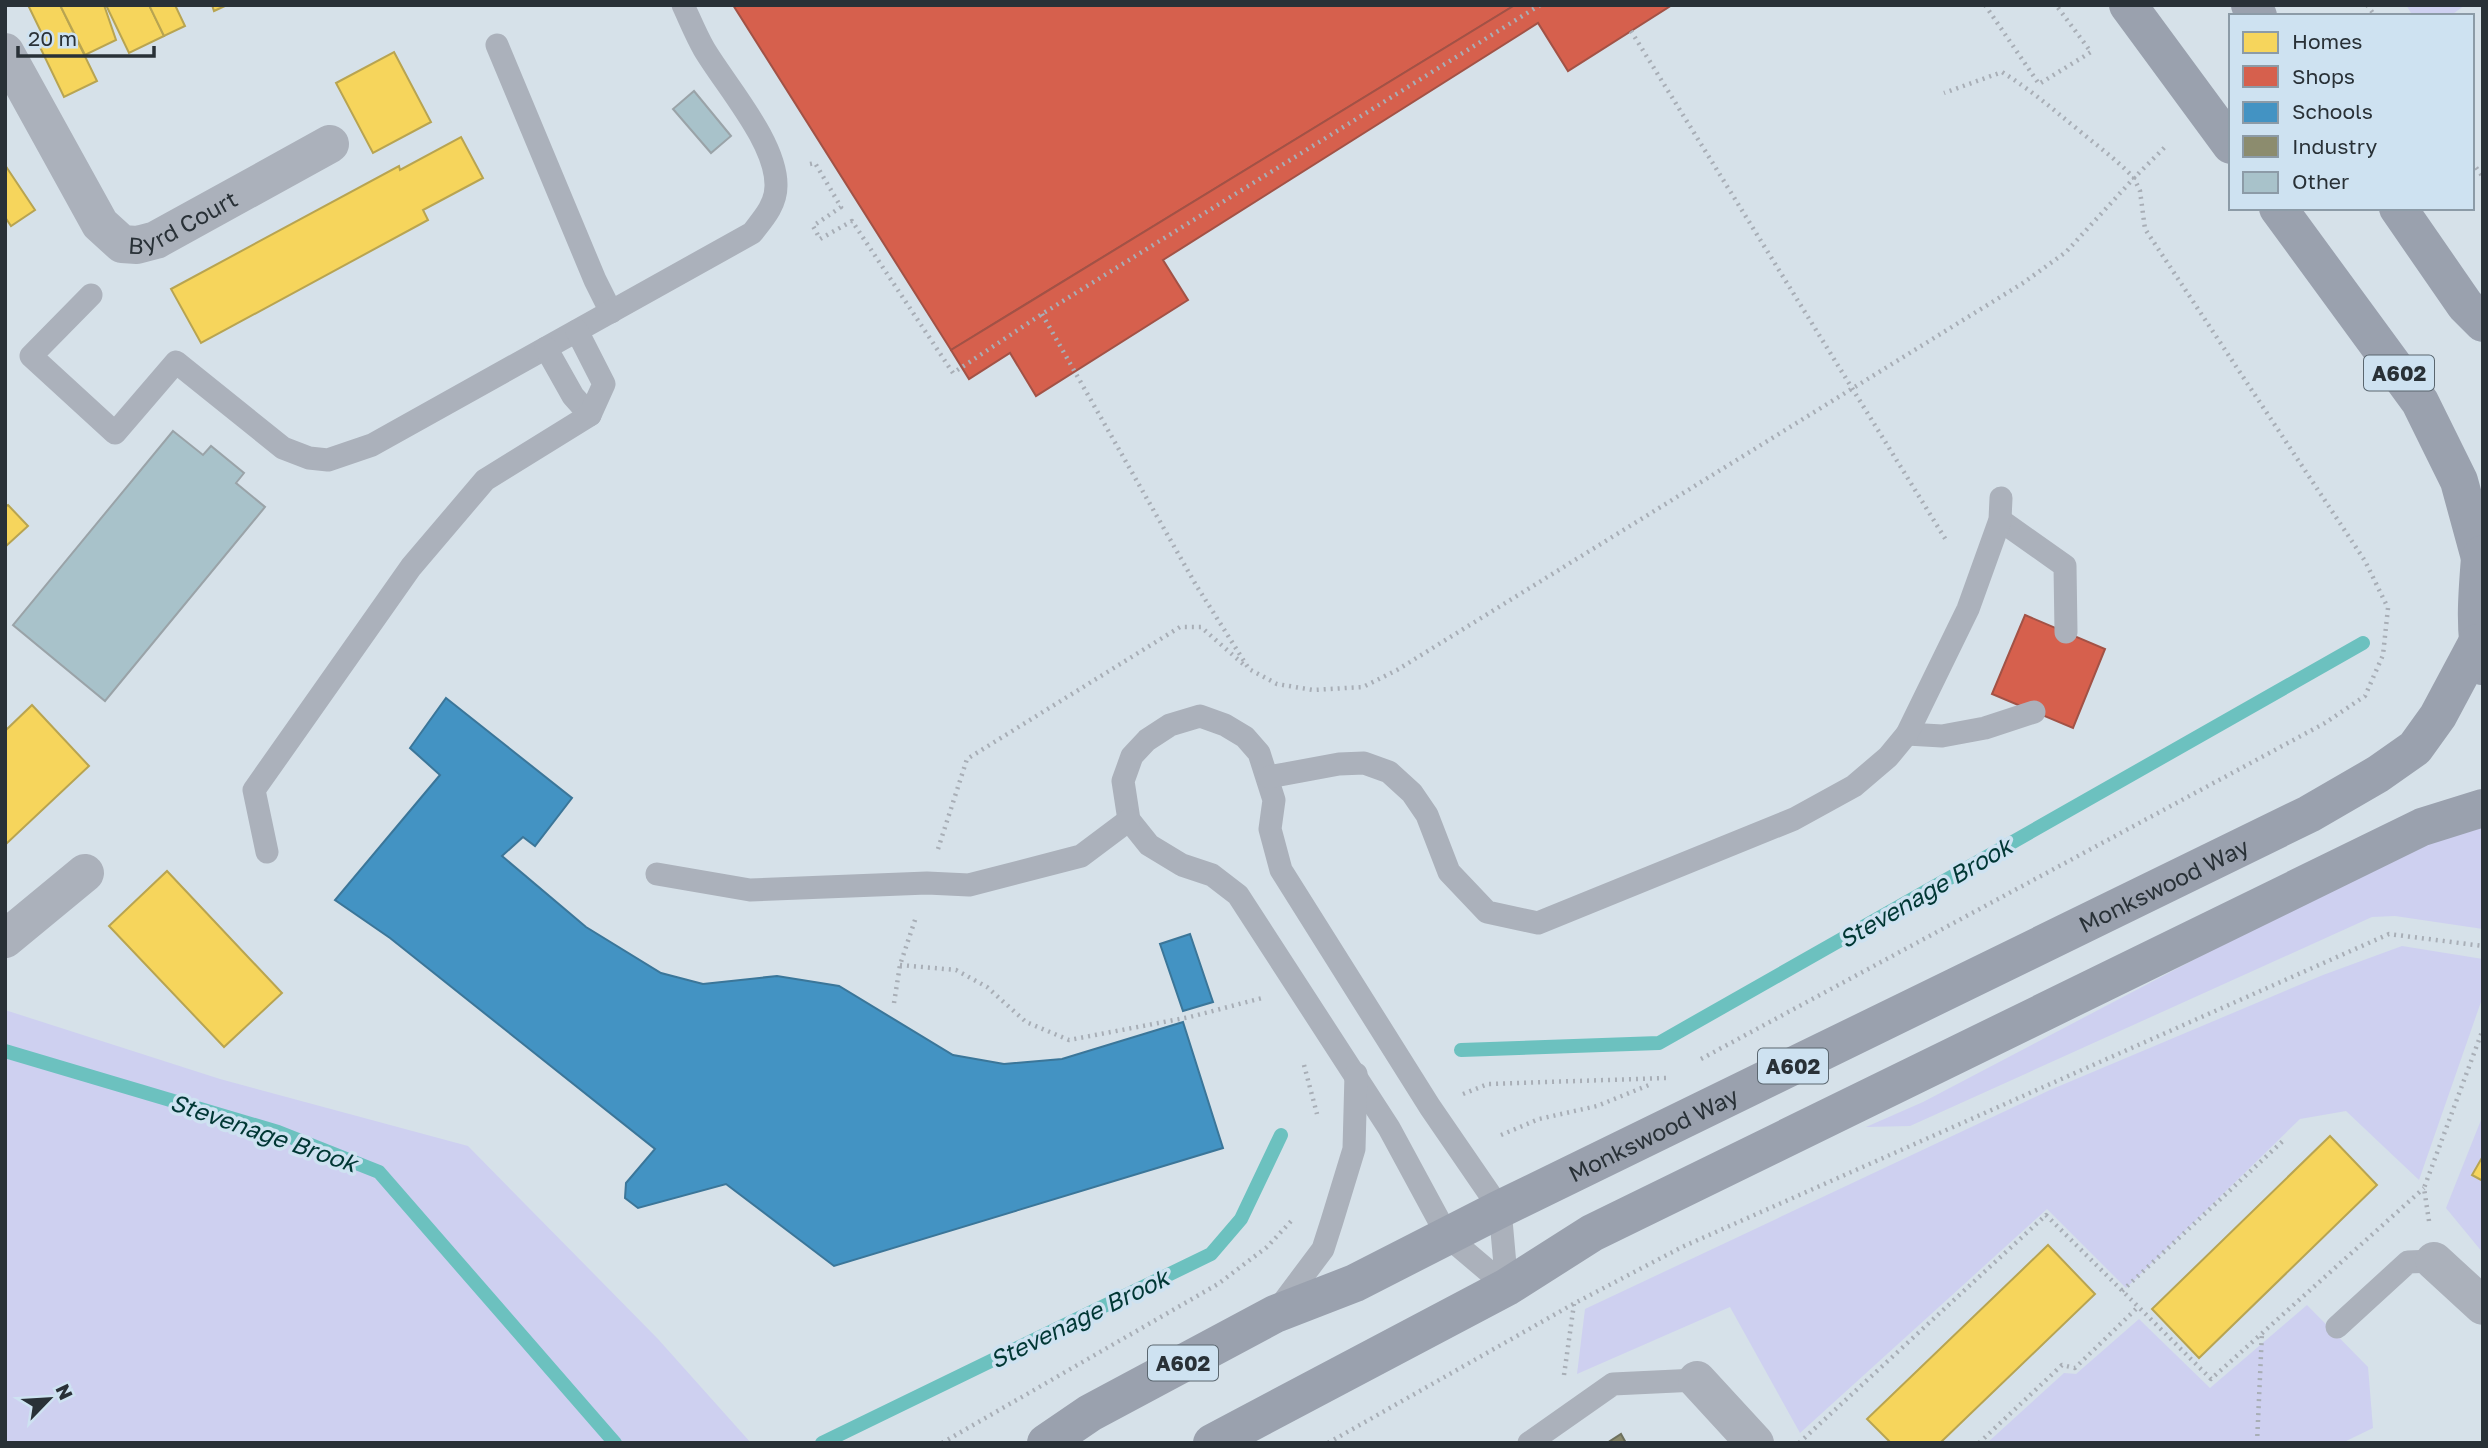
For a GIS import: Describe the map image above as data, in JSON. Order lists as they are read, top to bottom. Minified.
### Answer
{"streets":{"main road":["A602","Monkswood Way"],"street":["Byrd Court"]},"crossings":[["A602","Monkswood Way"]],"water":["Stevenage Brook"],"legend":["Homes","Shops","Schools","Industry","Other"],"scale_bar":"20 m","north":"top right"}
